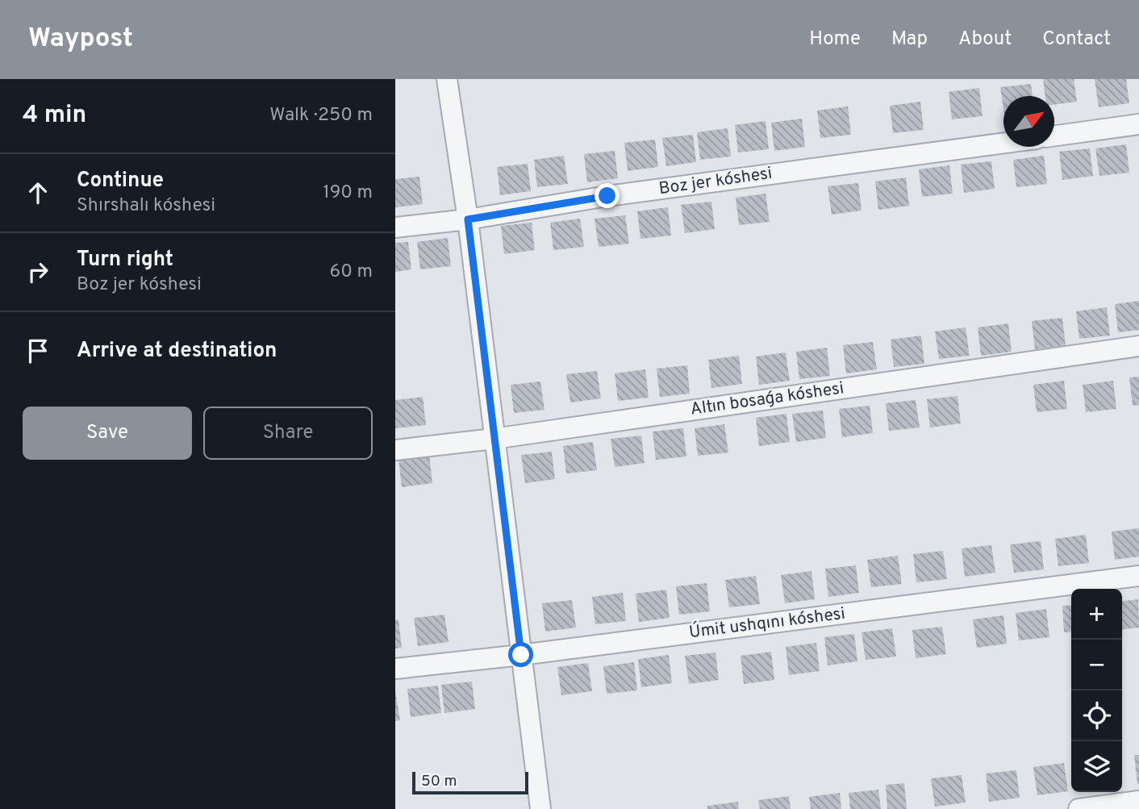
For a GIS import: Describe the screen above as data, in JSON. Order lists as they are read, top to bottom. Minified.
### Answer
{"streets":{"street":["Boz jer kóshesi","Altın bosaǵa kóshesi","Úmit ushqını kóshesi"]},"scale_bar":"50 m","north":"top right","page":{"header":"Waypost","nav":["Home","Map","About","Contact"],"heading":["4 min","Walk · 250 m"],"list":[["Continue","Shırshalı kóshesi","190 m"],["Turn right","Boz jer kóshesi","60 m"],"Arrive at destination"],"buttons":["Save","Share"],"map_buttons":["+","−"],"scale":"50 m"}}
